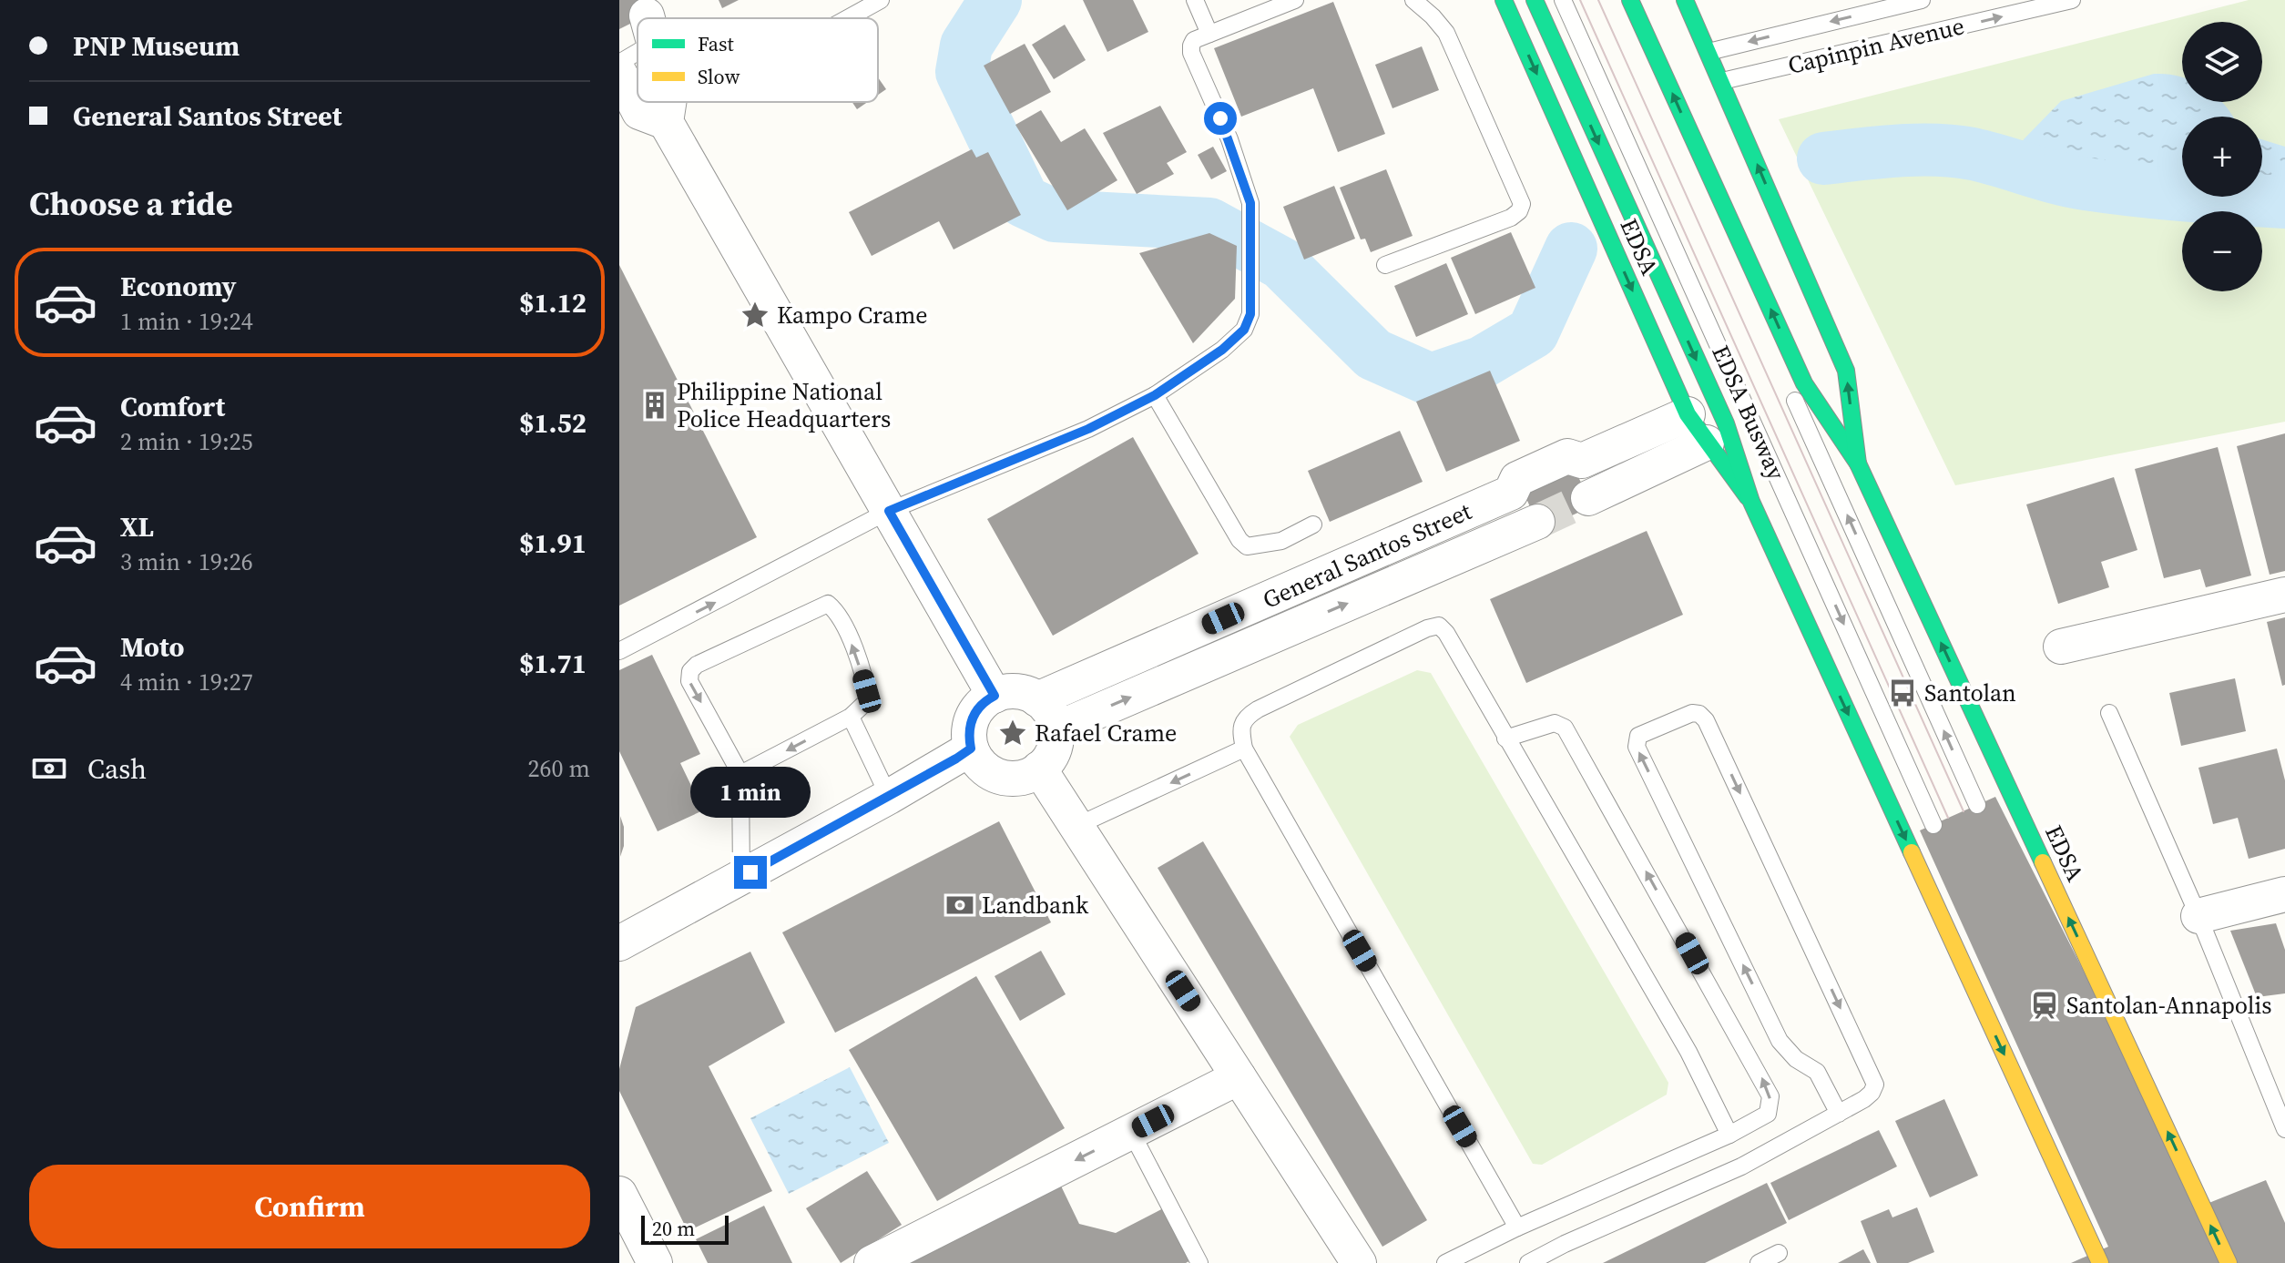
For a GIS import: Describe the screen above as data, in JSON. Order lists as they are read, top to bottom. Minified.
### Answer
{"streets":{"main road":["EDSA"],"street":["General Santos Street"],"lane":["Capinpin Avenue","EDSA Busway"]},"crossings":[["Capinpin Avenue","EDSA"],["EDSA","EDSA Busway"],["EDSA","General Santos Street"]],"places":{"place":["Kampo Crame","Rafael Crame"],"building":["Philippine National Police Headquarters"],"bus stop":["Santolan"],"bank":["Landbank"],"station":["Santolan-Annapolis"]},"legend":["Fast","Slow"],"scale_bar":"20 m","page":{"banner":["PNP Museum","General Santos Street"],"map_buttons":["+","−"],"heading":"Choose a ride","list":[{"name":"Economy","note":"1 min · 19:24","value":"$1.12"},{"name":"Comfort","note":"2 min · 19:25","value":"$1.52"},{"name":"XL","note":"3 min · 19:26","value":"$1.91"},{"name":"Moto","note":"4 min · 19:27","value":"$1.71"}],"pay":["Cash","260 m"],"bubble":"1 min","buttons":"Confirm","scale":"20 m"}}
